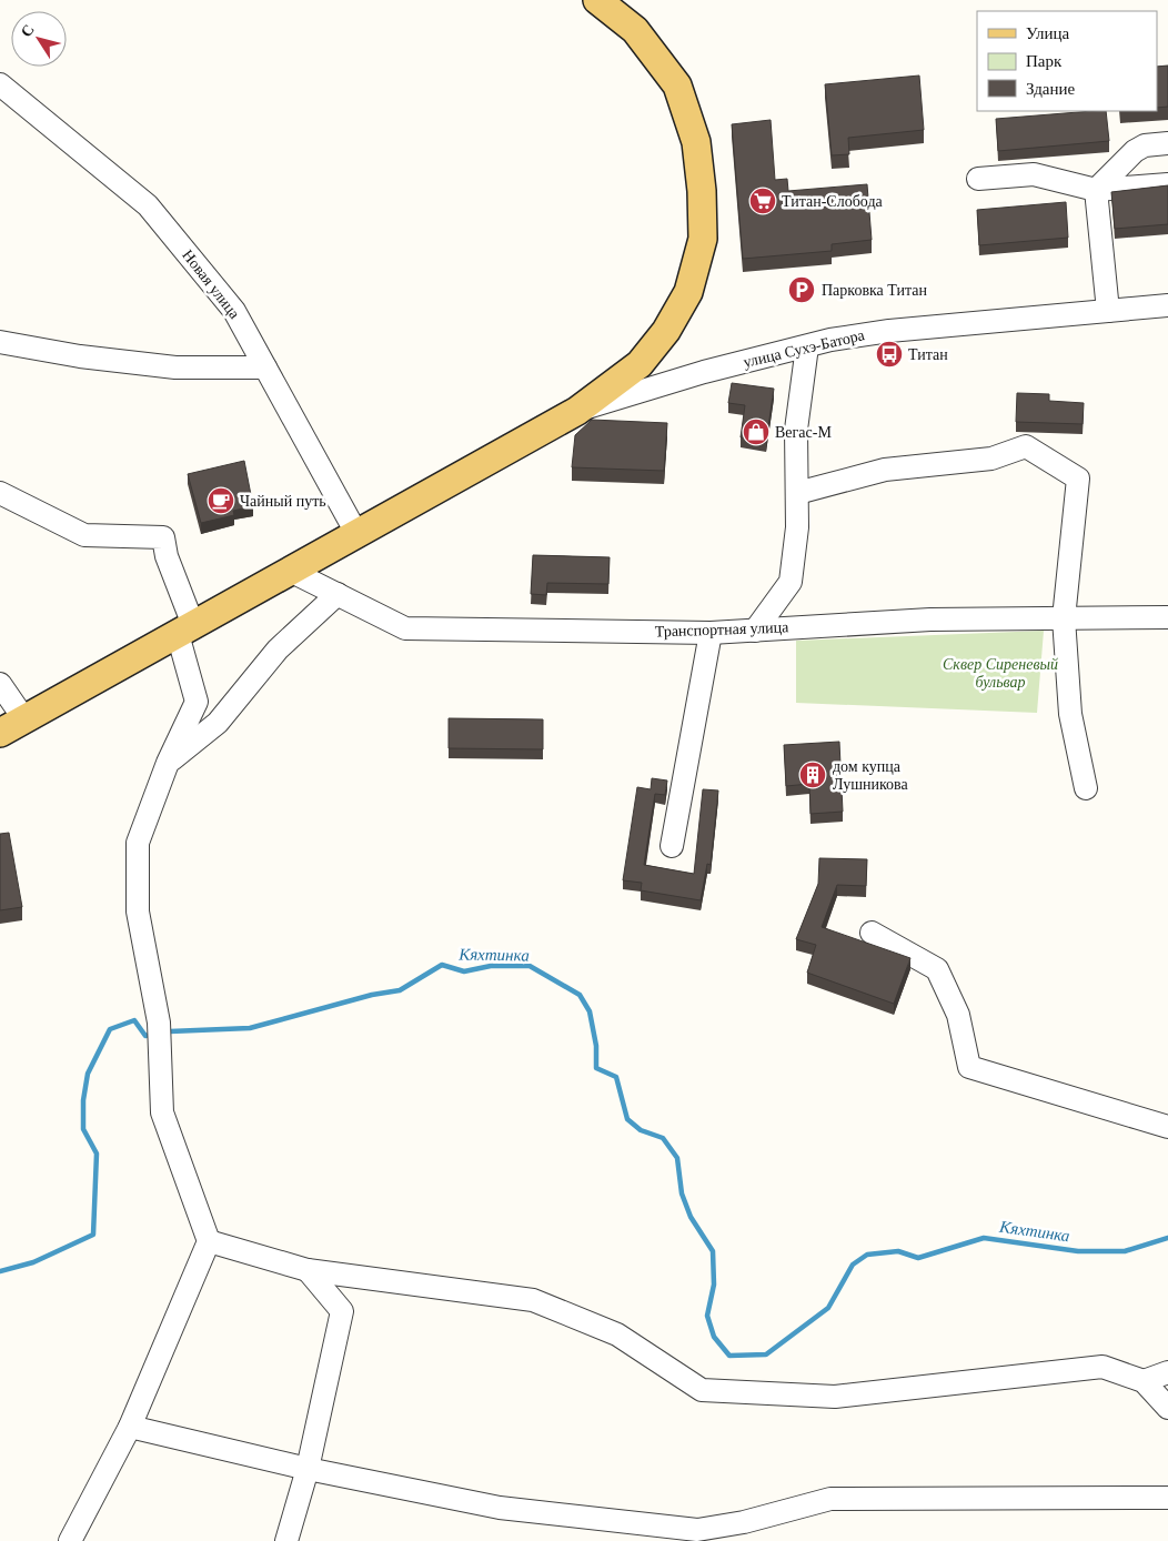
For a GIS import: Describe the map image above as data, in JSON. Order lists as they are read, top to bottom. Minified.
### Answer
{"streets":{"street":["Новая улица","улица Сухэ-Батора","Транспортная улица"]},"water":["Кяхтинка"],"parks":["Сквер Сиреневый бульвар"],"places":{"supermarket":["Титан-Слобода"],"parking":["Парковка Титан"],"bus stop":["Титан"],"shop":["Вегас-М"],"cafe":["Чайный путь"],"building":["дом купца Лушникова"]},"legend":["Улица","Парк","Здание"],"north":"top left"}
